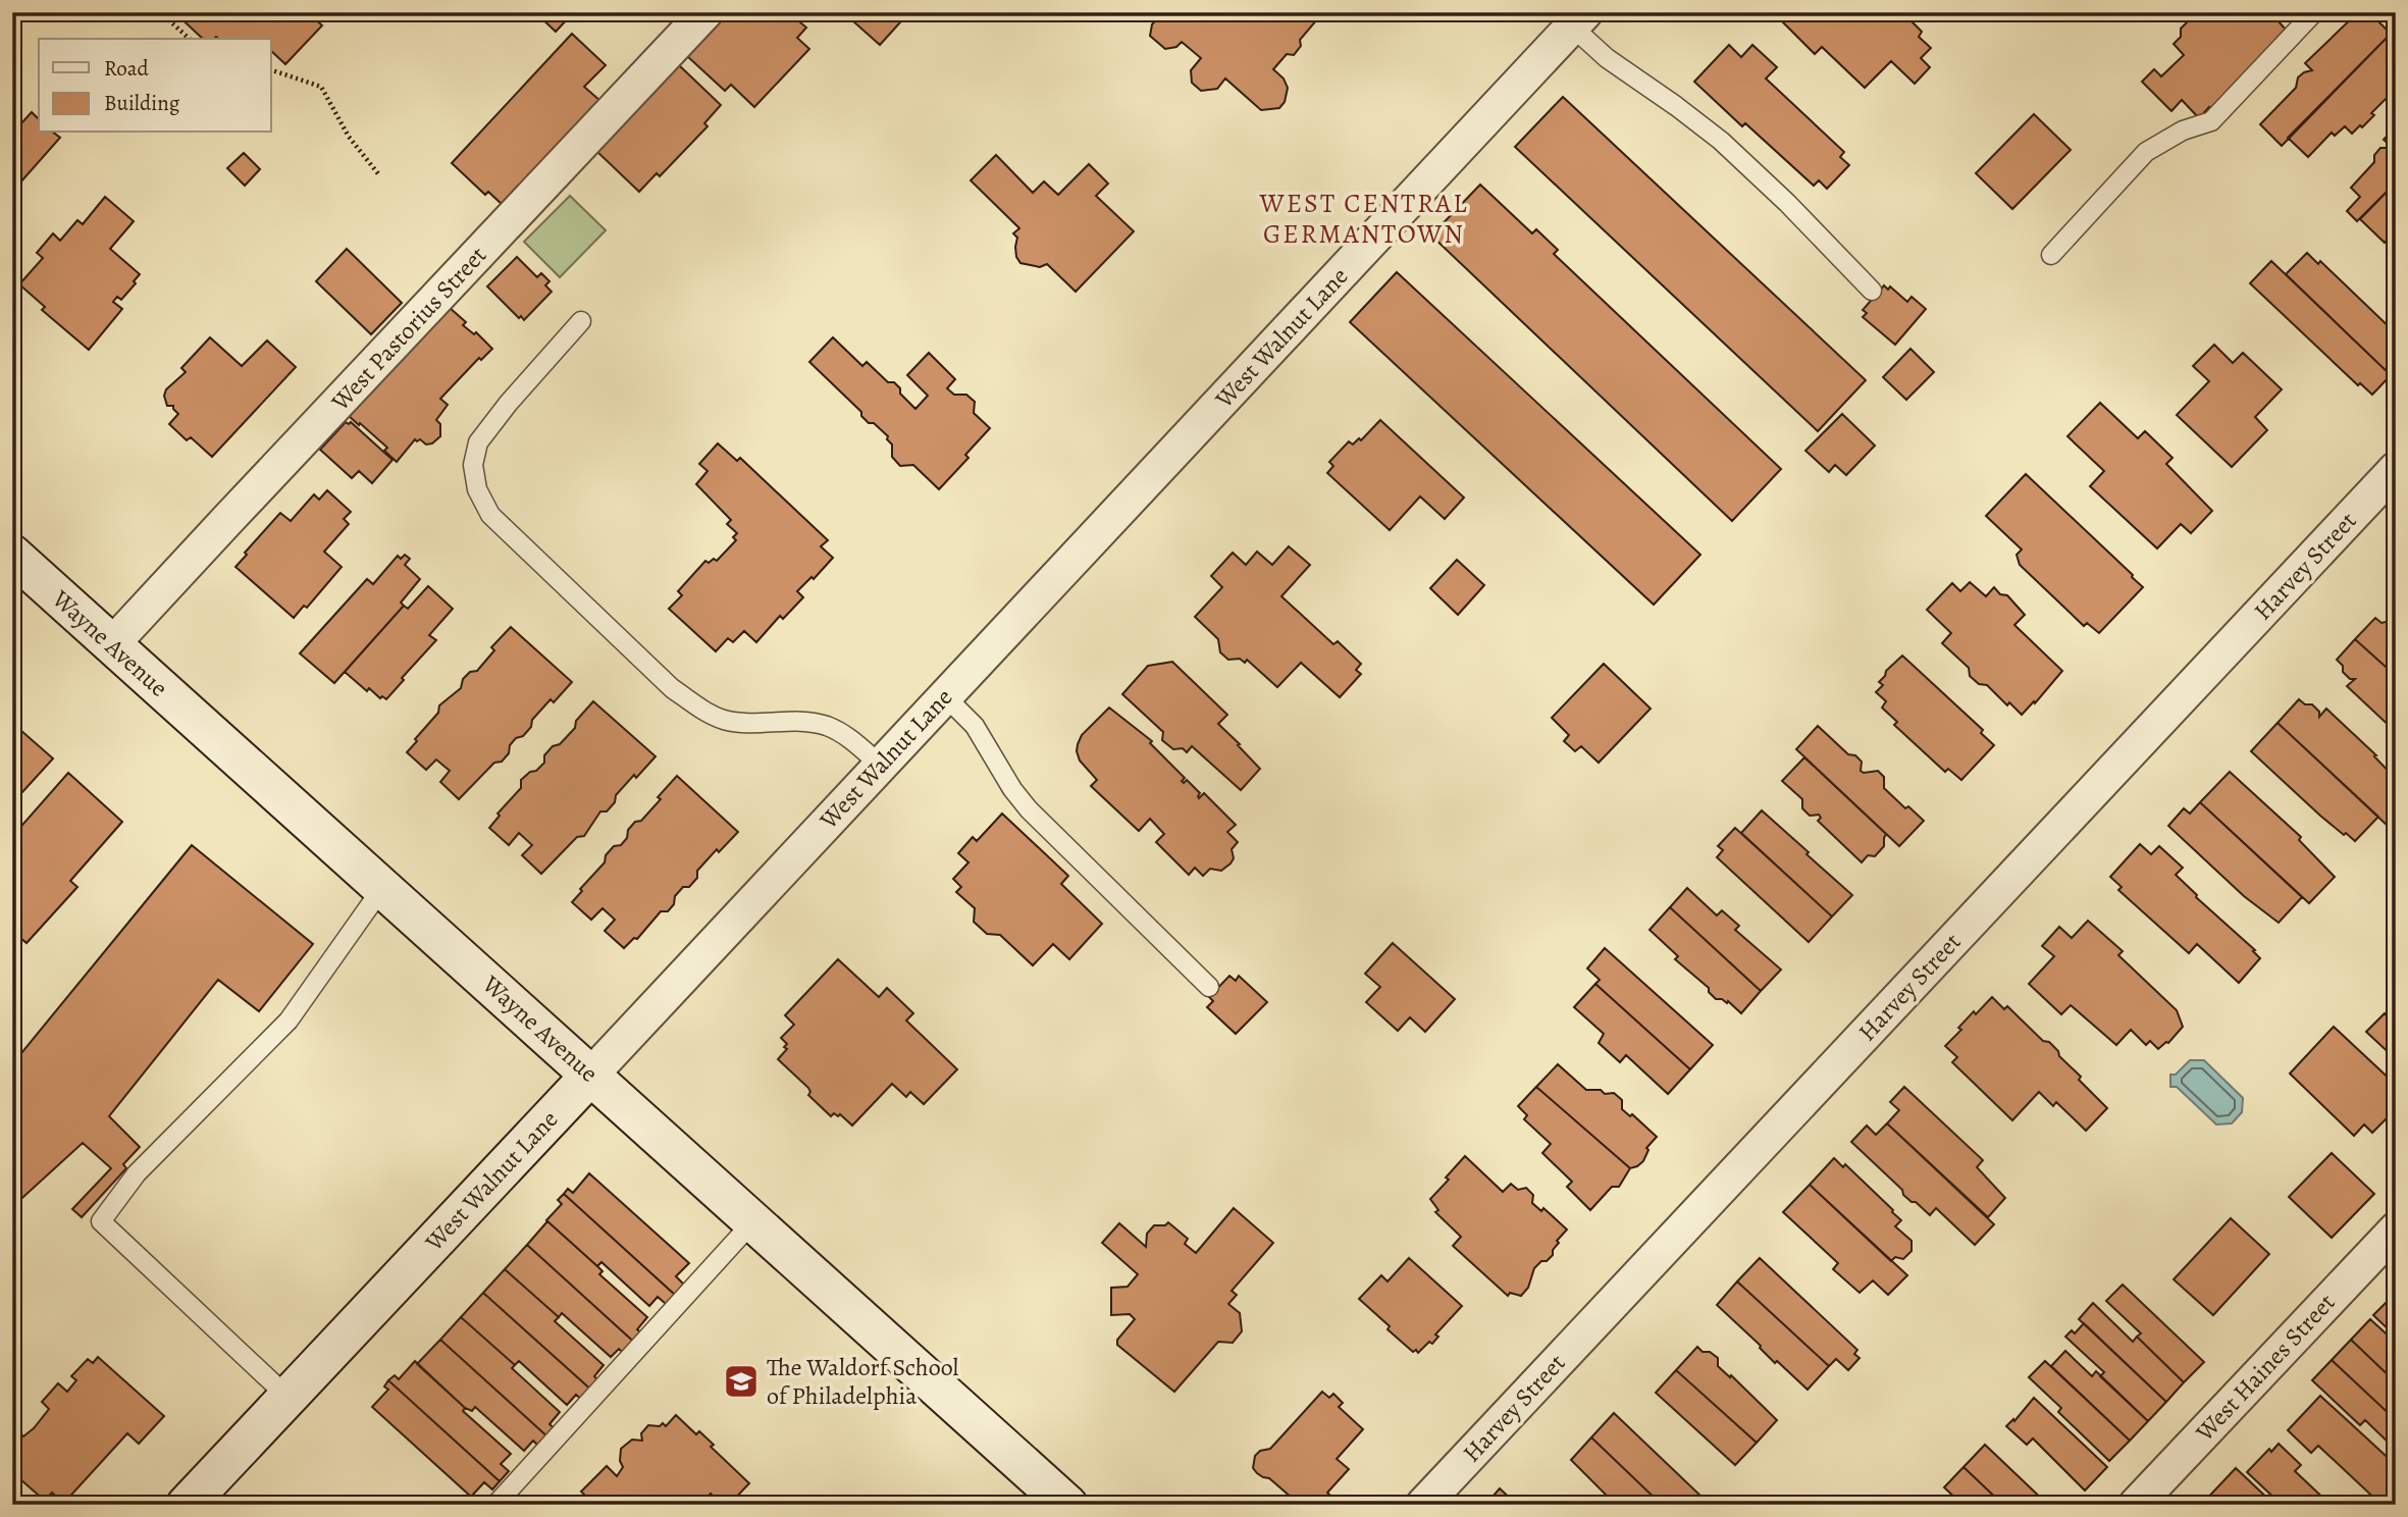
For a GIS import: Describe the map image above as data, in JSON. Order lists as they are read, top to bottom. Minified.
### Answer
{"streets":{"main road":["West Walnut Lane","Wayne Avenue"],"street":["West Pastorius Street","Harvey Street","West Haines Street"]},"crossings":[["West Pastorius Street","Wayne Avenue"],["West Walnut Lane","Wayne Avenue"]],"districts":["WEST CENTRAL GERMANTOWN"],"places":{"school or university":["The Waldorf School of Philadelphia"]},"legend":["Road","Building"]}
